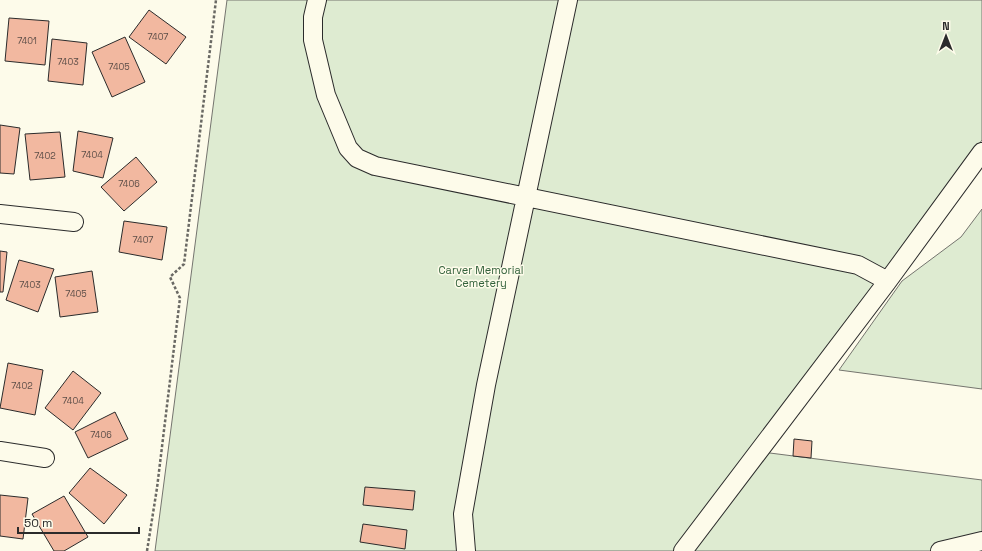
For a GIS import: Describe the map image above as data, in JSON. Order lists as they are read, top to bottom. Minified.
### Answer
{"parks":["Carver Memorial Cemetery"],"house_numbers":["7407","7401","7403","7405","7404","7402","7406","7407","7403","7405","7402","7404","7406"],"scale_bar":"50 m","north":"top"}
